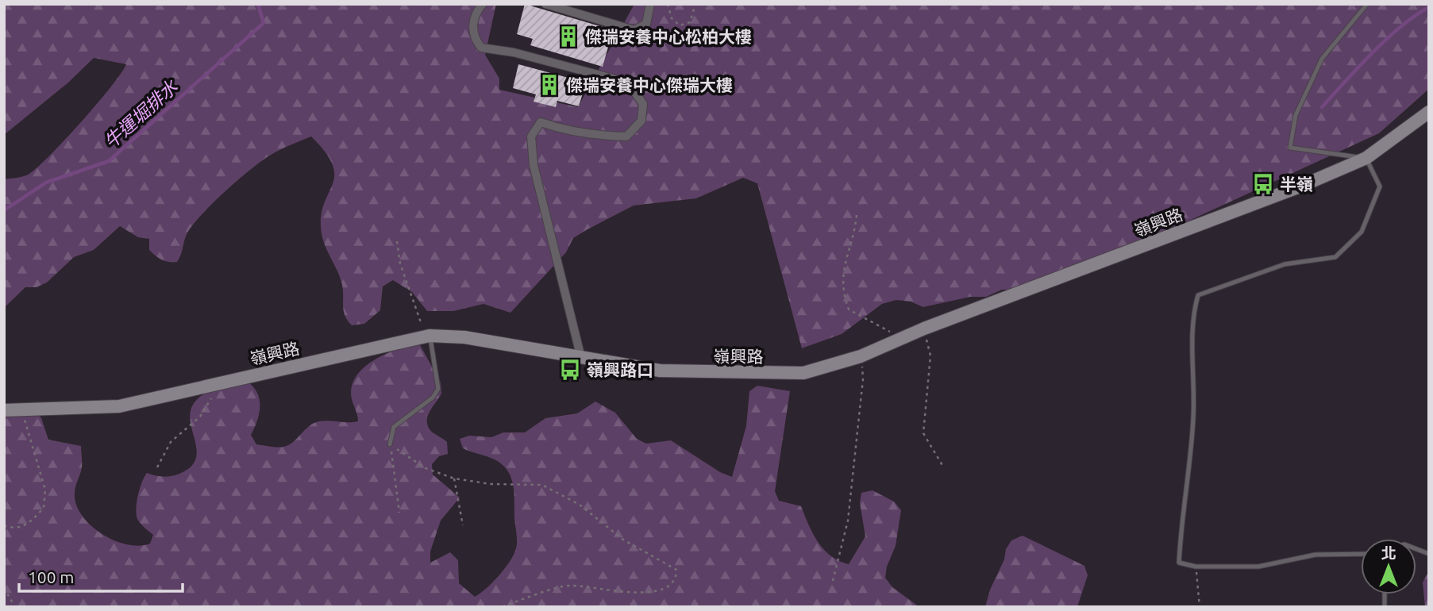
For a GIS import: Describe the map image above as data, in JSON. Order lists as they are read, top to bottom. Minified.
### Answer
{"streets":{"main road":["嶺興路"]},"water":["牛運堀排水"],"places":{"building":["傑瑞安養中心松柏大樓","傑瑞安養中心傑瑞大樓"],"bus stop":["半嶺","嶺興路口"]},"scale_bar":"100 m","north":"top"}
